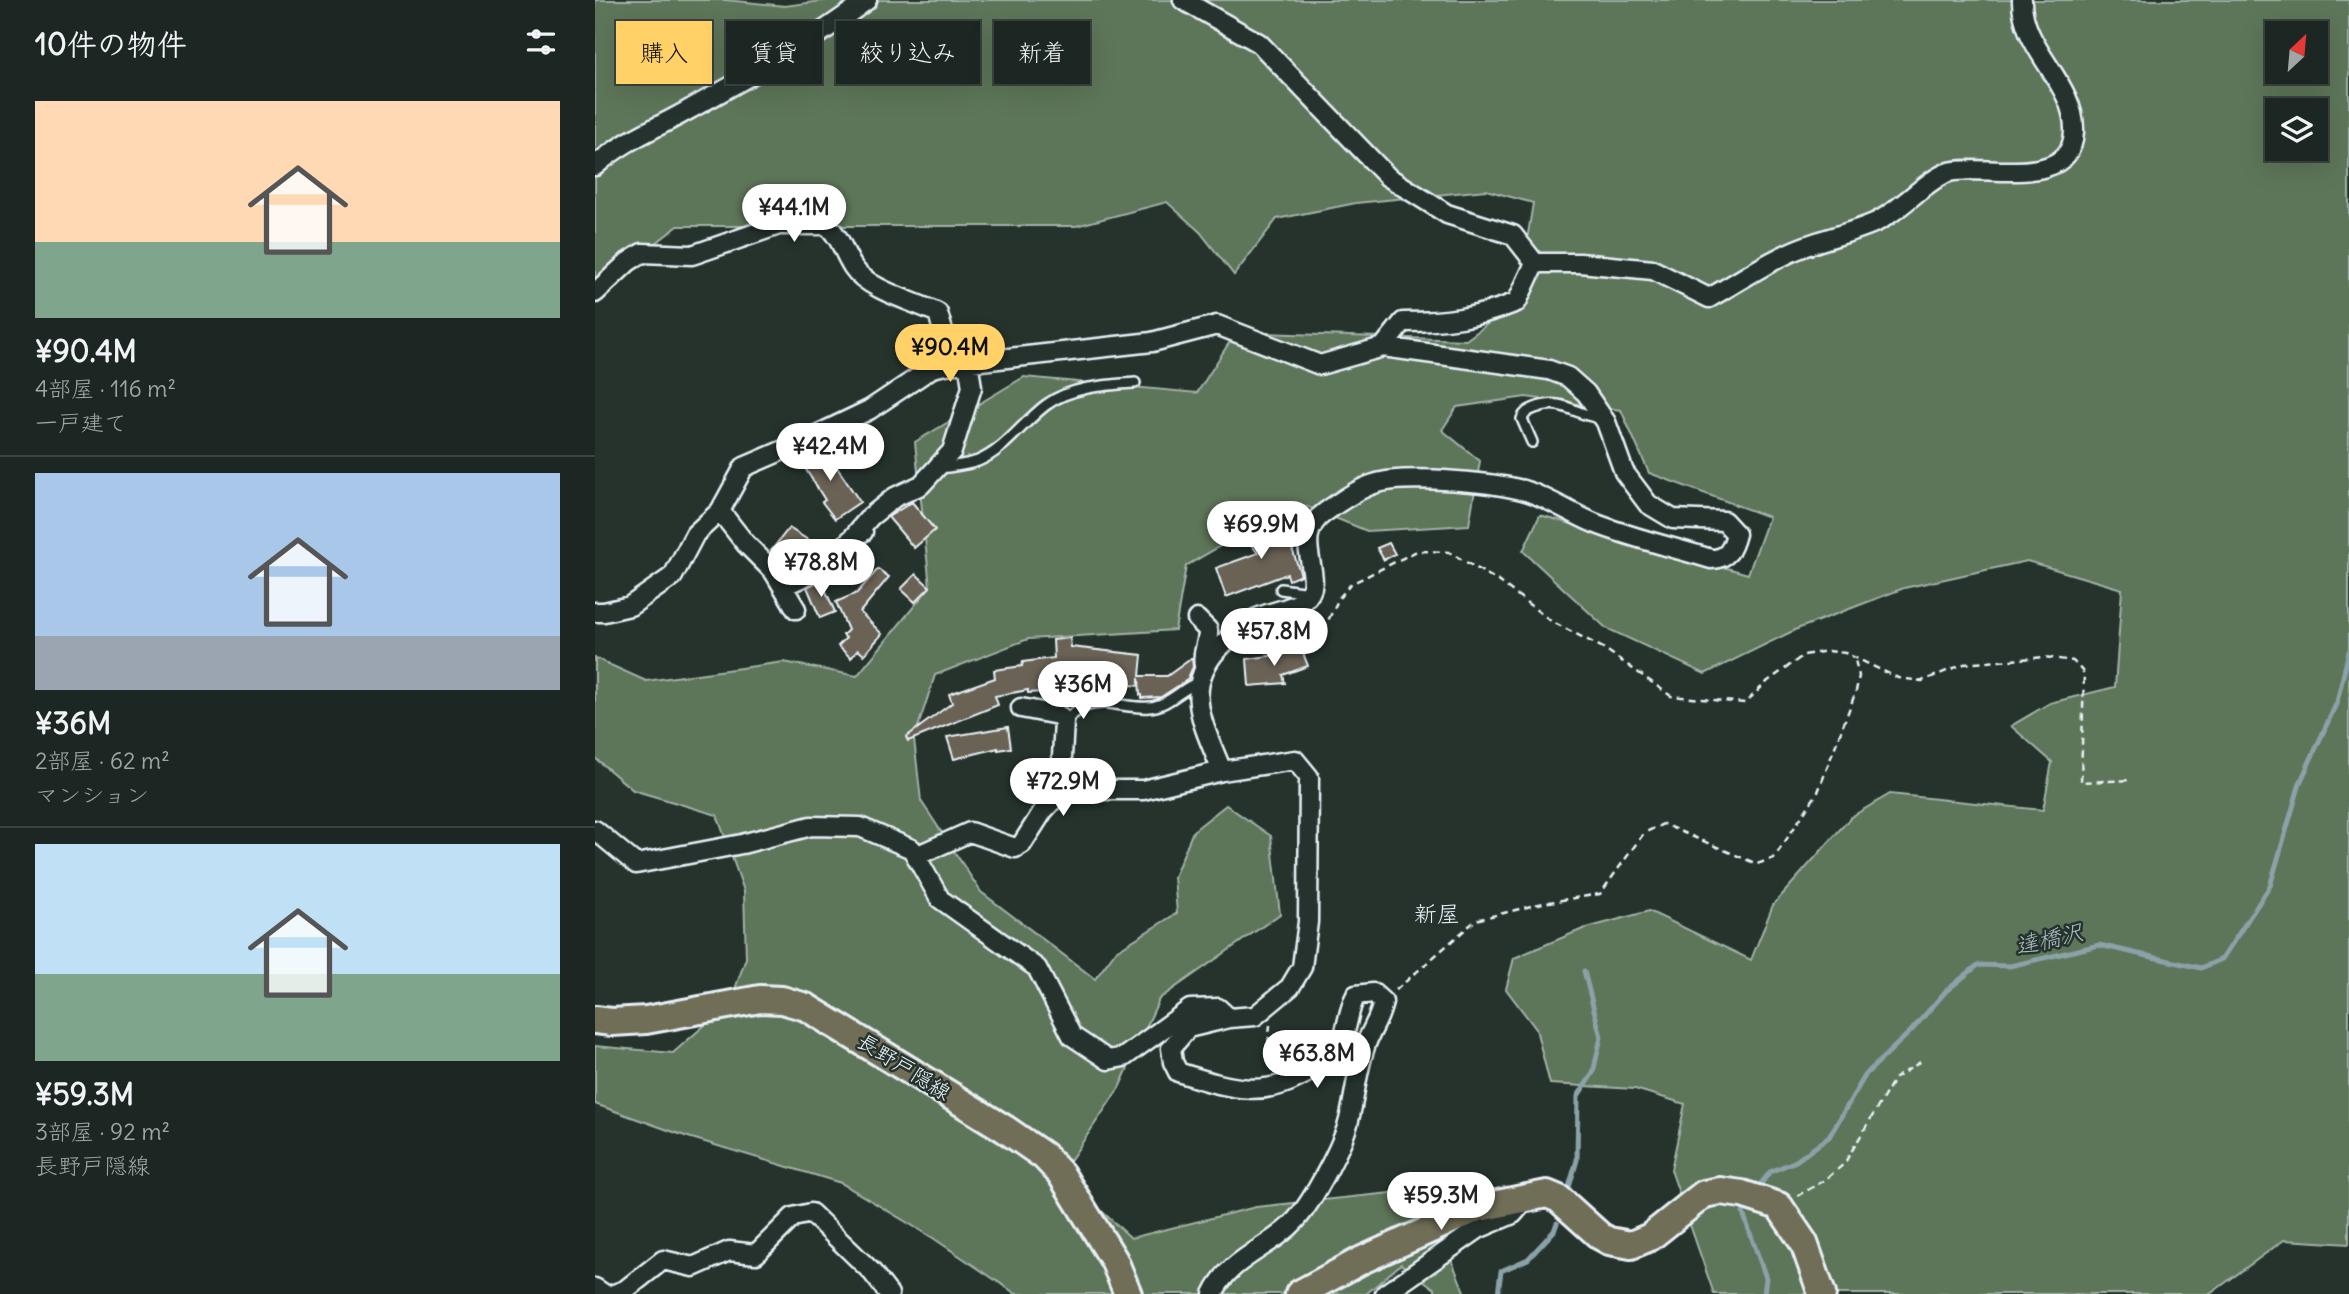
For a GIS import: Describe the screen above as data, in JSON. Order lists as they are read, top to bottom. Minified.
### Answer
{"streets":{"main road":["長野戸隠線"]},"districts":["新屋"],"water":["達橋沢"],"north":"top right","page":{"heading":"10件の物件","chip":["購入","賃貸","絞り込み","新着"],"list":[{"name":"¥90.4M","note":"4部屋 · 116 m² · 一戸建て"},{"name":"¥36M","note":"2部屋 · 62 m² · マンション"},{"name":"¥59.3M","note":"3部屋 · 92 m² · 長野戸隠線"}],"price":["¥44.1M","¥90.4M","¥42.4M","¥69.9M","¥78.8M","¥57.8M","¥36M","¥72.9M","¥63.8M","¥59.3M"]}}
